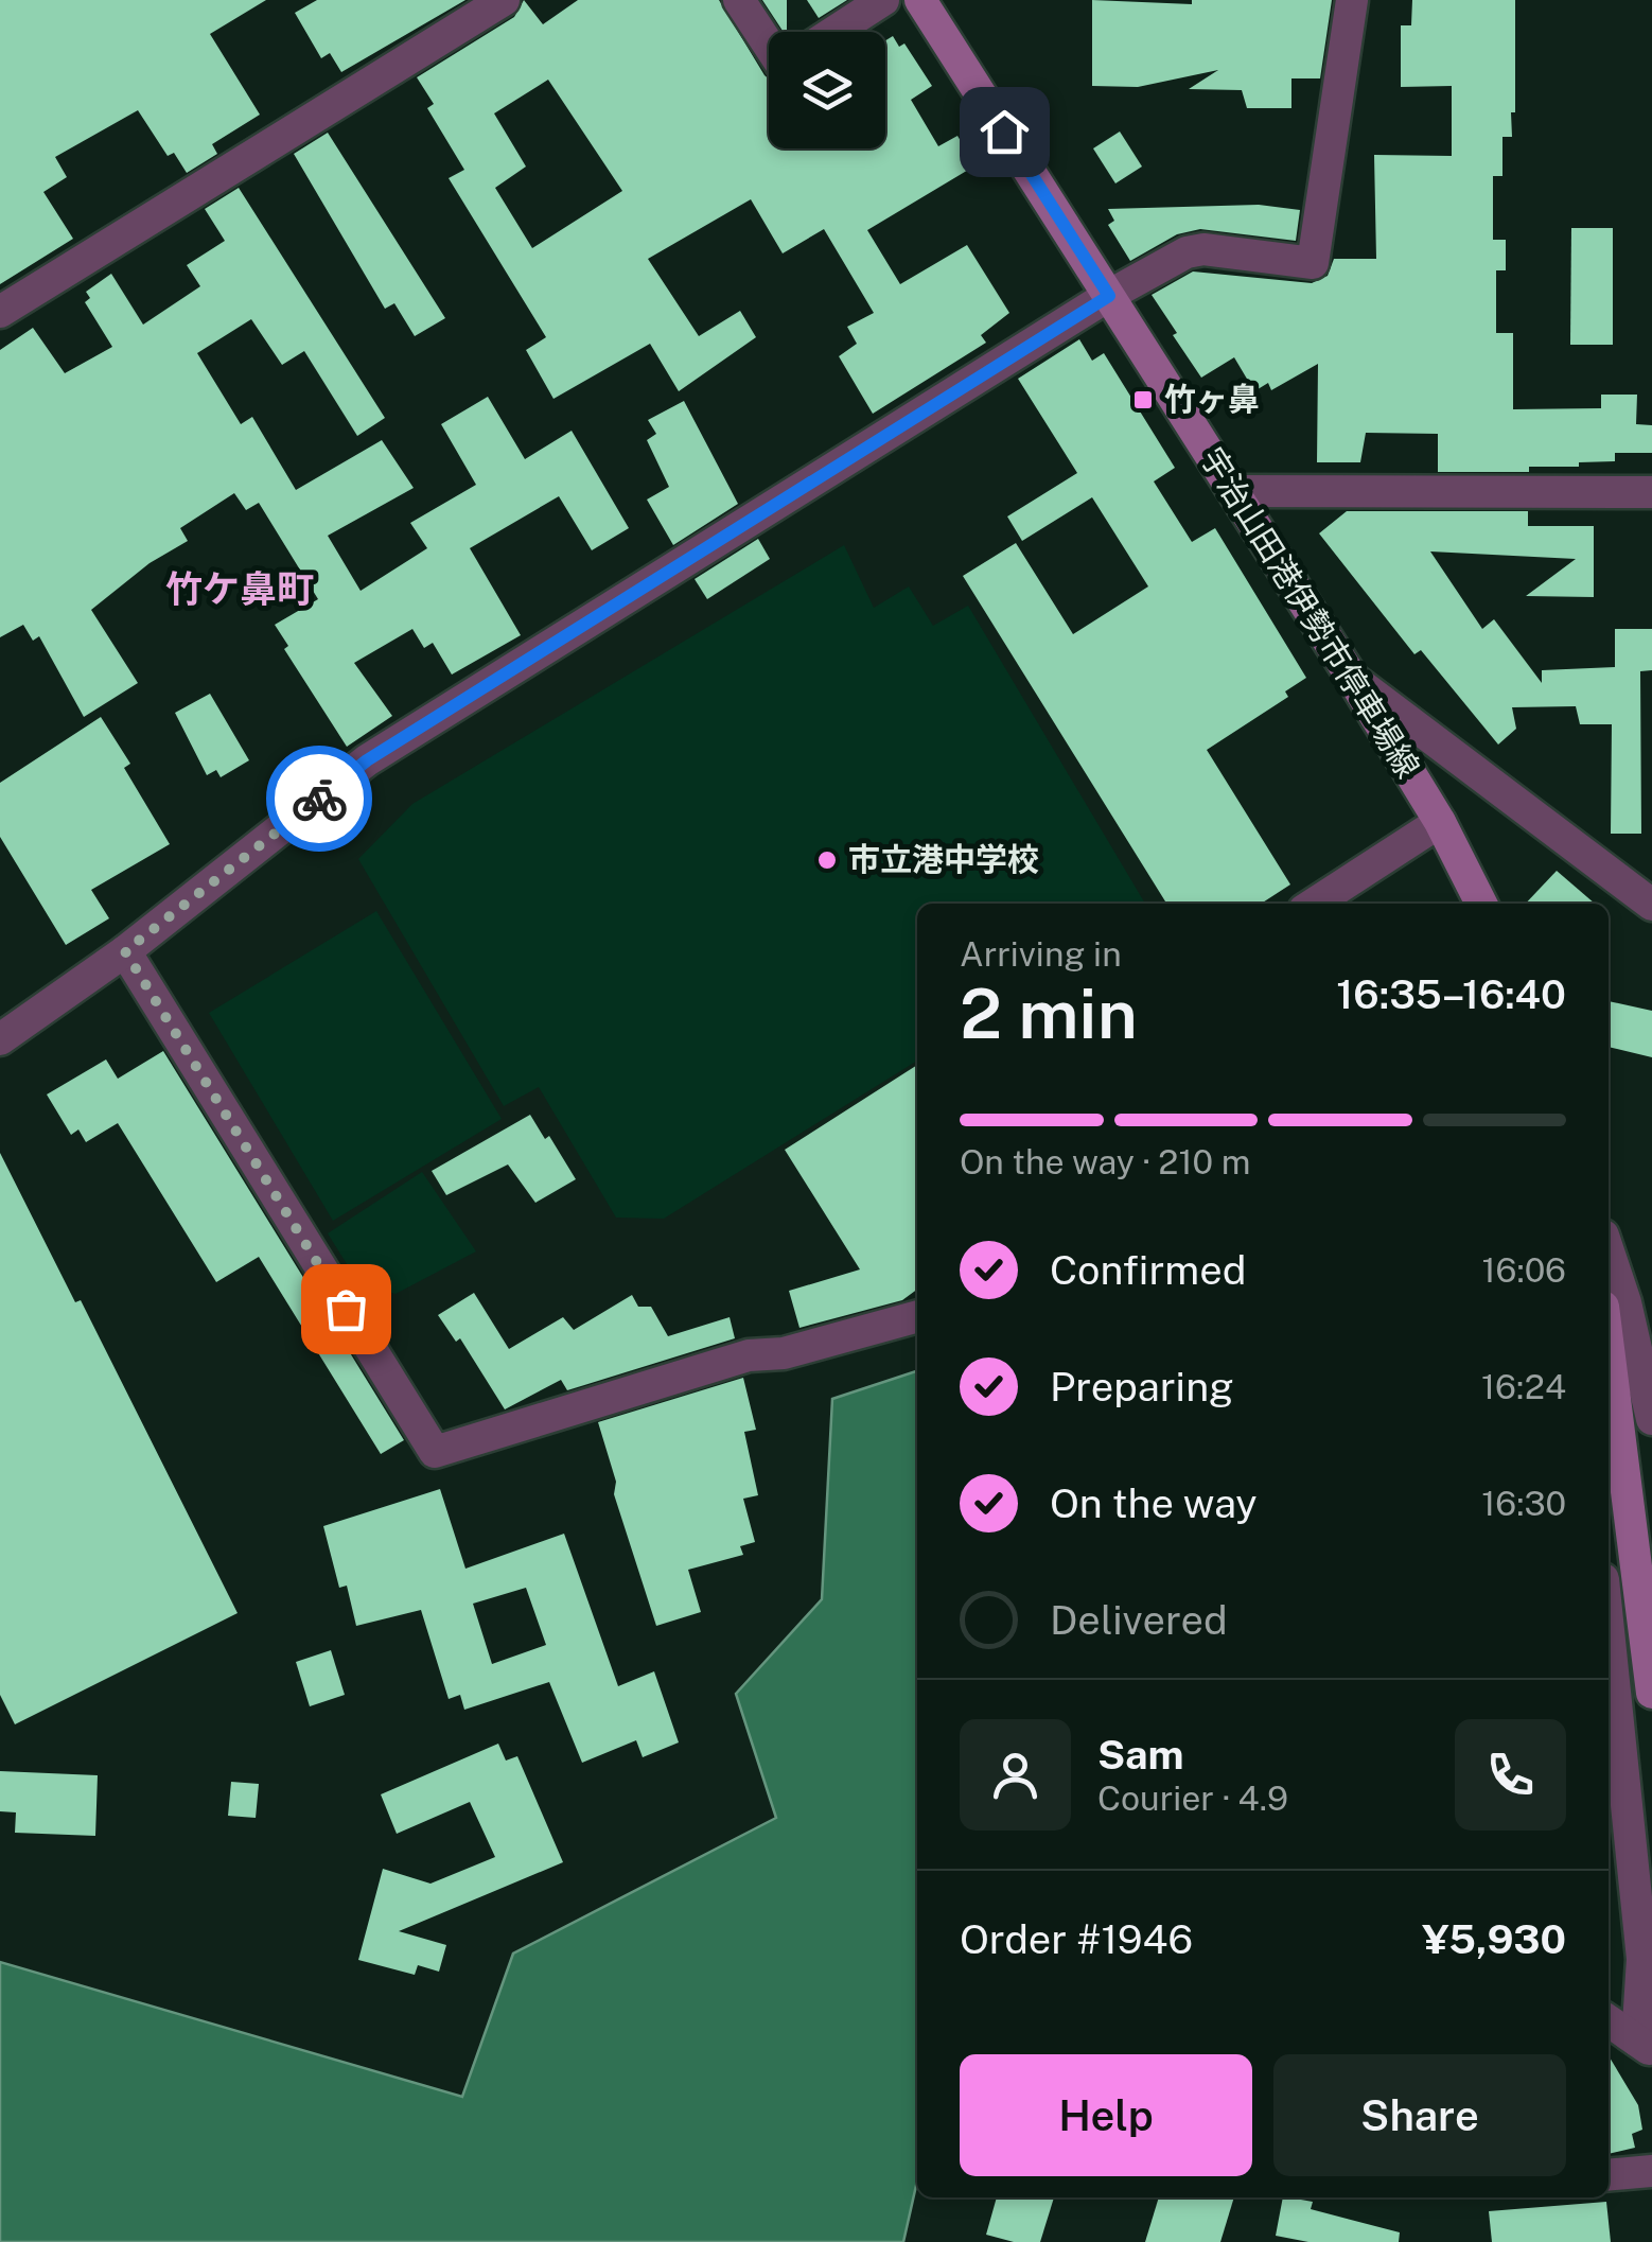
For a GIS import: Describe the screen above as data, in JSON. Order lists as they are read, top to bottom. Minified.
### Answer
{"streets":{"main road":["宇治山田港伊勢市停車場線"]},"districts":["竹ケ鼻町"],"places":{"transit":["竹ヶ鼻"],"other":["市立港中学校"]},"page":{"heading":["2 min","Arriving in","16:35–16:40"],"panel":["Sam","Courier · 4.9","Order #1946","¥5,930"],"bar":"On the way · 210 m","list":[["Confirmed","16:06"],["Preparing","16:24"],["On the way","16:30"],"Delivered"],"buttons":["Help","Share"]}}
